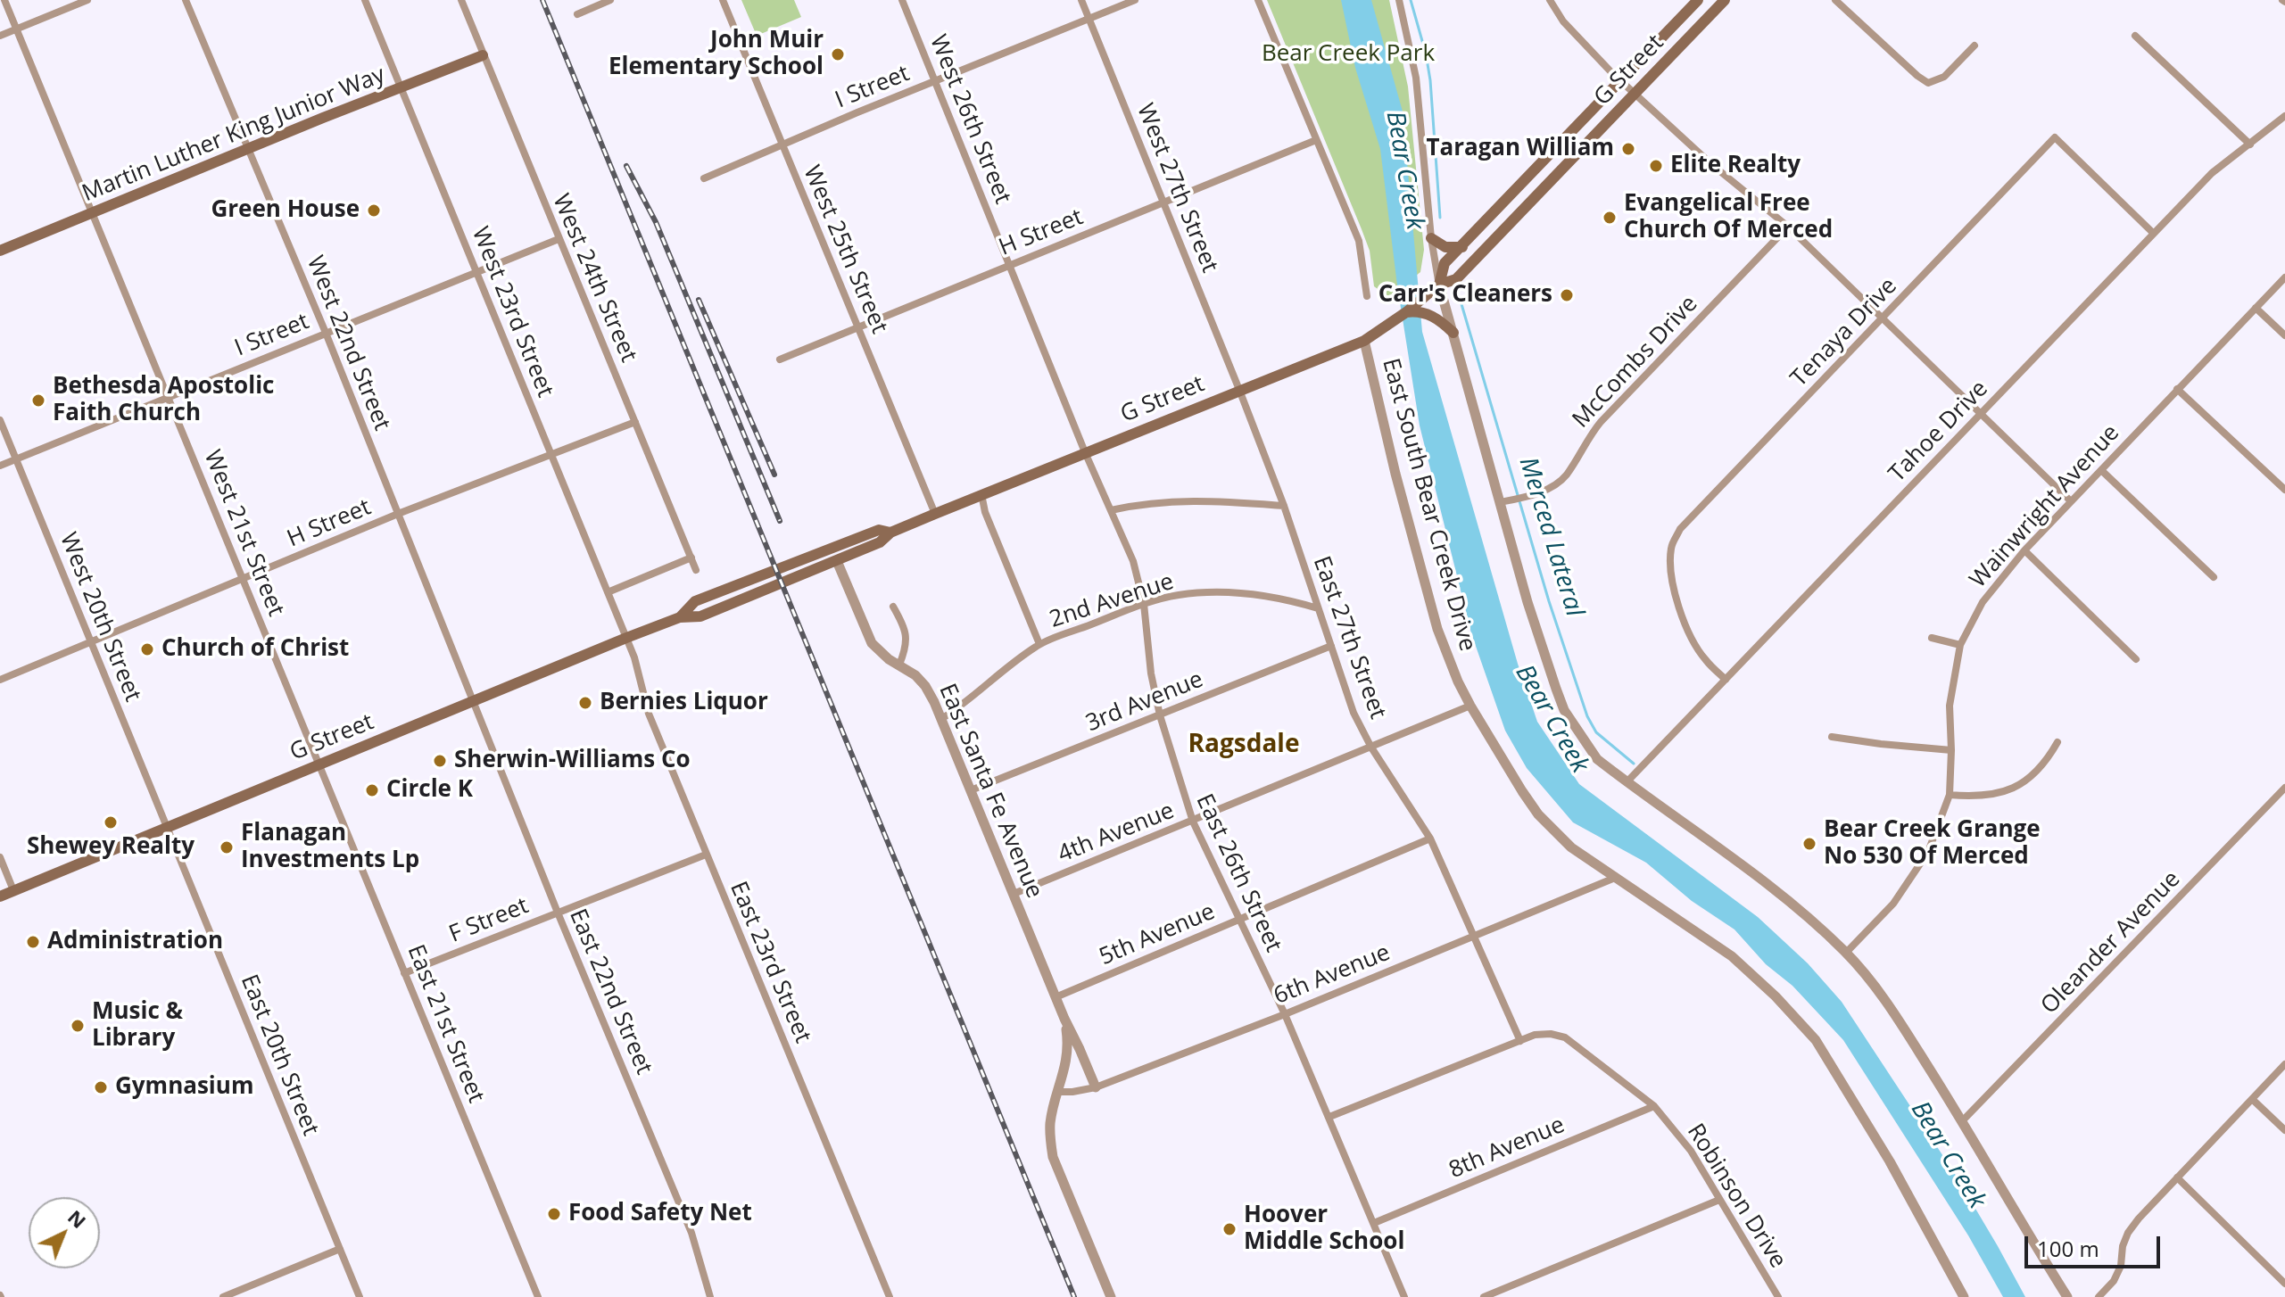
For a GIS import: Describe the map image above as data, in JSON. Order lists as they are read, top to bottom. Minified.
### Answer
{"streets":{"main road":["G Street","Martin Luther King Junior Way"],"street":["I Street","West 26th Street","West 27th Street","H Street","West 25th Street","West 24th Street","West 23rd Street","Tenaya Drive","West 22nd Street","McCombs Drive","Tahoe Drive","East South Bear Creek Drive","Wainwright Avenue","West 21st Street","2nd Avenue","West 20th Street","East 27th Street","3rd Avenue","East Santa Fe Avenue","4th Avenue","East 26th Street","F Street","5th Avenue","Oleander Avenue","East 23rd Street","6th Avenue","East 22nd Street","East 21st Street","East 20th Street","8th Avenue","Robinson Drive"]},"crossings":[["G Street","West 26th Street"],["G Street","West 27th Street"],["G Street","West 25th Street"],["G Street","West 23rd Street"],["G Street","West 22nd Street"],["G Street","East South Bear Creek Drive"],["G Street","West 21st Street"],["G Street","West 20th Street"],["G Street","East 27th Street"],["G Street","East Santa Fe Avenue"],["G Street","East 26th Street"],["G Street","East 23rd Street"],["G Street","East 22nd Street"],["G Street","East 21st Street"],["G Street","East 20th Street"],["I Street","West 26th Street"],["I Street","West 27th Street"],["I Street","West 25th Street"],["I Street","West 24th Street"],["I Street","West 23rd Street"],["I Street","West 22nd Street"],["I Street","West 21st Street"],["I Street","West 20th Street"],["West 26th Street","H Street"],["West 26th Street","East 26th Street"],["Martin Luther King Junior Way","West 24th Street"],["Martin Luther King Junior Way","West 23rd Street"],["Martin Luther King Junior Way","West 22nd Street"],["Martin Luther King Junior Way","West 21st Street"],["West 27th Street","H Street"],["West 27th Street","East 27th Street"],["H Street","West 25th Street"],["H Street","West 24th Street"],["H Street","West 23rd Street"],["H Street","West 22nd Street"],["H Street","West 21st Street"],["H Street","West 20th Street"],["West 23rd Street","East 23rd Street"],["Tenaya Drive","Tahoe Drive"],["West 22nd Street","East 22nd Street"],["East South Bear Creek Drive","4th Avenue"],["East South Bear Creek Drive","6th Avenue"],["West 21st Street","East 21st Street"],["2nd Avenue","East 27th Street"],["2nd Avenue","East Santa Fe Avenue"],["2nd Avenue","East 26th Street"],["West 20th Street","East 20th Street"],["East 27th Street","3rd Avenue"],["East 27th Street","4th Avenue"],["East 27th Street","5th Avenue"],["East 27th Street","6th Avenue"],["East 27th Street","Robinson Drive"],["3rd Avenue","East Santa Fe Avenue"],["3rd Avenue","East 26th Street"],["East Santa Fe Avenue","4th Avenue"],["East Santa Fe Avenue","5th Avenue"],["East Santa Fe Avenue","6th Avenue"],["4th Avenue","East 26th Street"],["East 26th Street","5th Avenue"],["East 26th Street","6th Avenue"],["East 26th Street","8th Avenue"],["East 26th Street","Robinson Drive"],["F Street","East 23rd Street"],["F Street","East 22nd Street"],["F Street","East 21st Street"],["8th Avenue","Robinson Drive"]],"districts":["Ragsdale"],"water":["Bear Creek","Merced Lateral"],"parks":["Bear Creek Park"],"places":["John Muir Elementary School","Taragan William","Elite Realty","Green House","Evangelical Free Church Of Merced","Carr's Cleaners","Bethesda Apostolic Faith Church","Church of Christ","Bernies Liquor","Sherwin-Williams Co","Circle K","Shewey Realty","Bear Creek Grange No 530 Of Merced","Flanagan Investments Lp","Administration","Music & Library","Gymnasium","Food Safety Net","Hoover Middle School"],"scale_bar":"100 m","north":"top right"}
